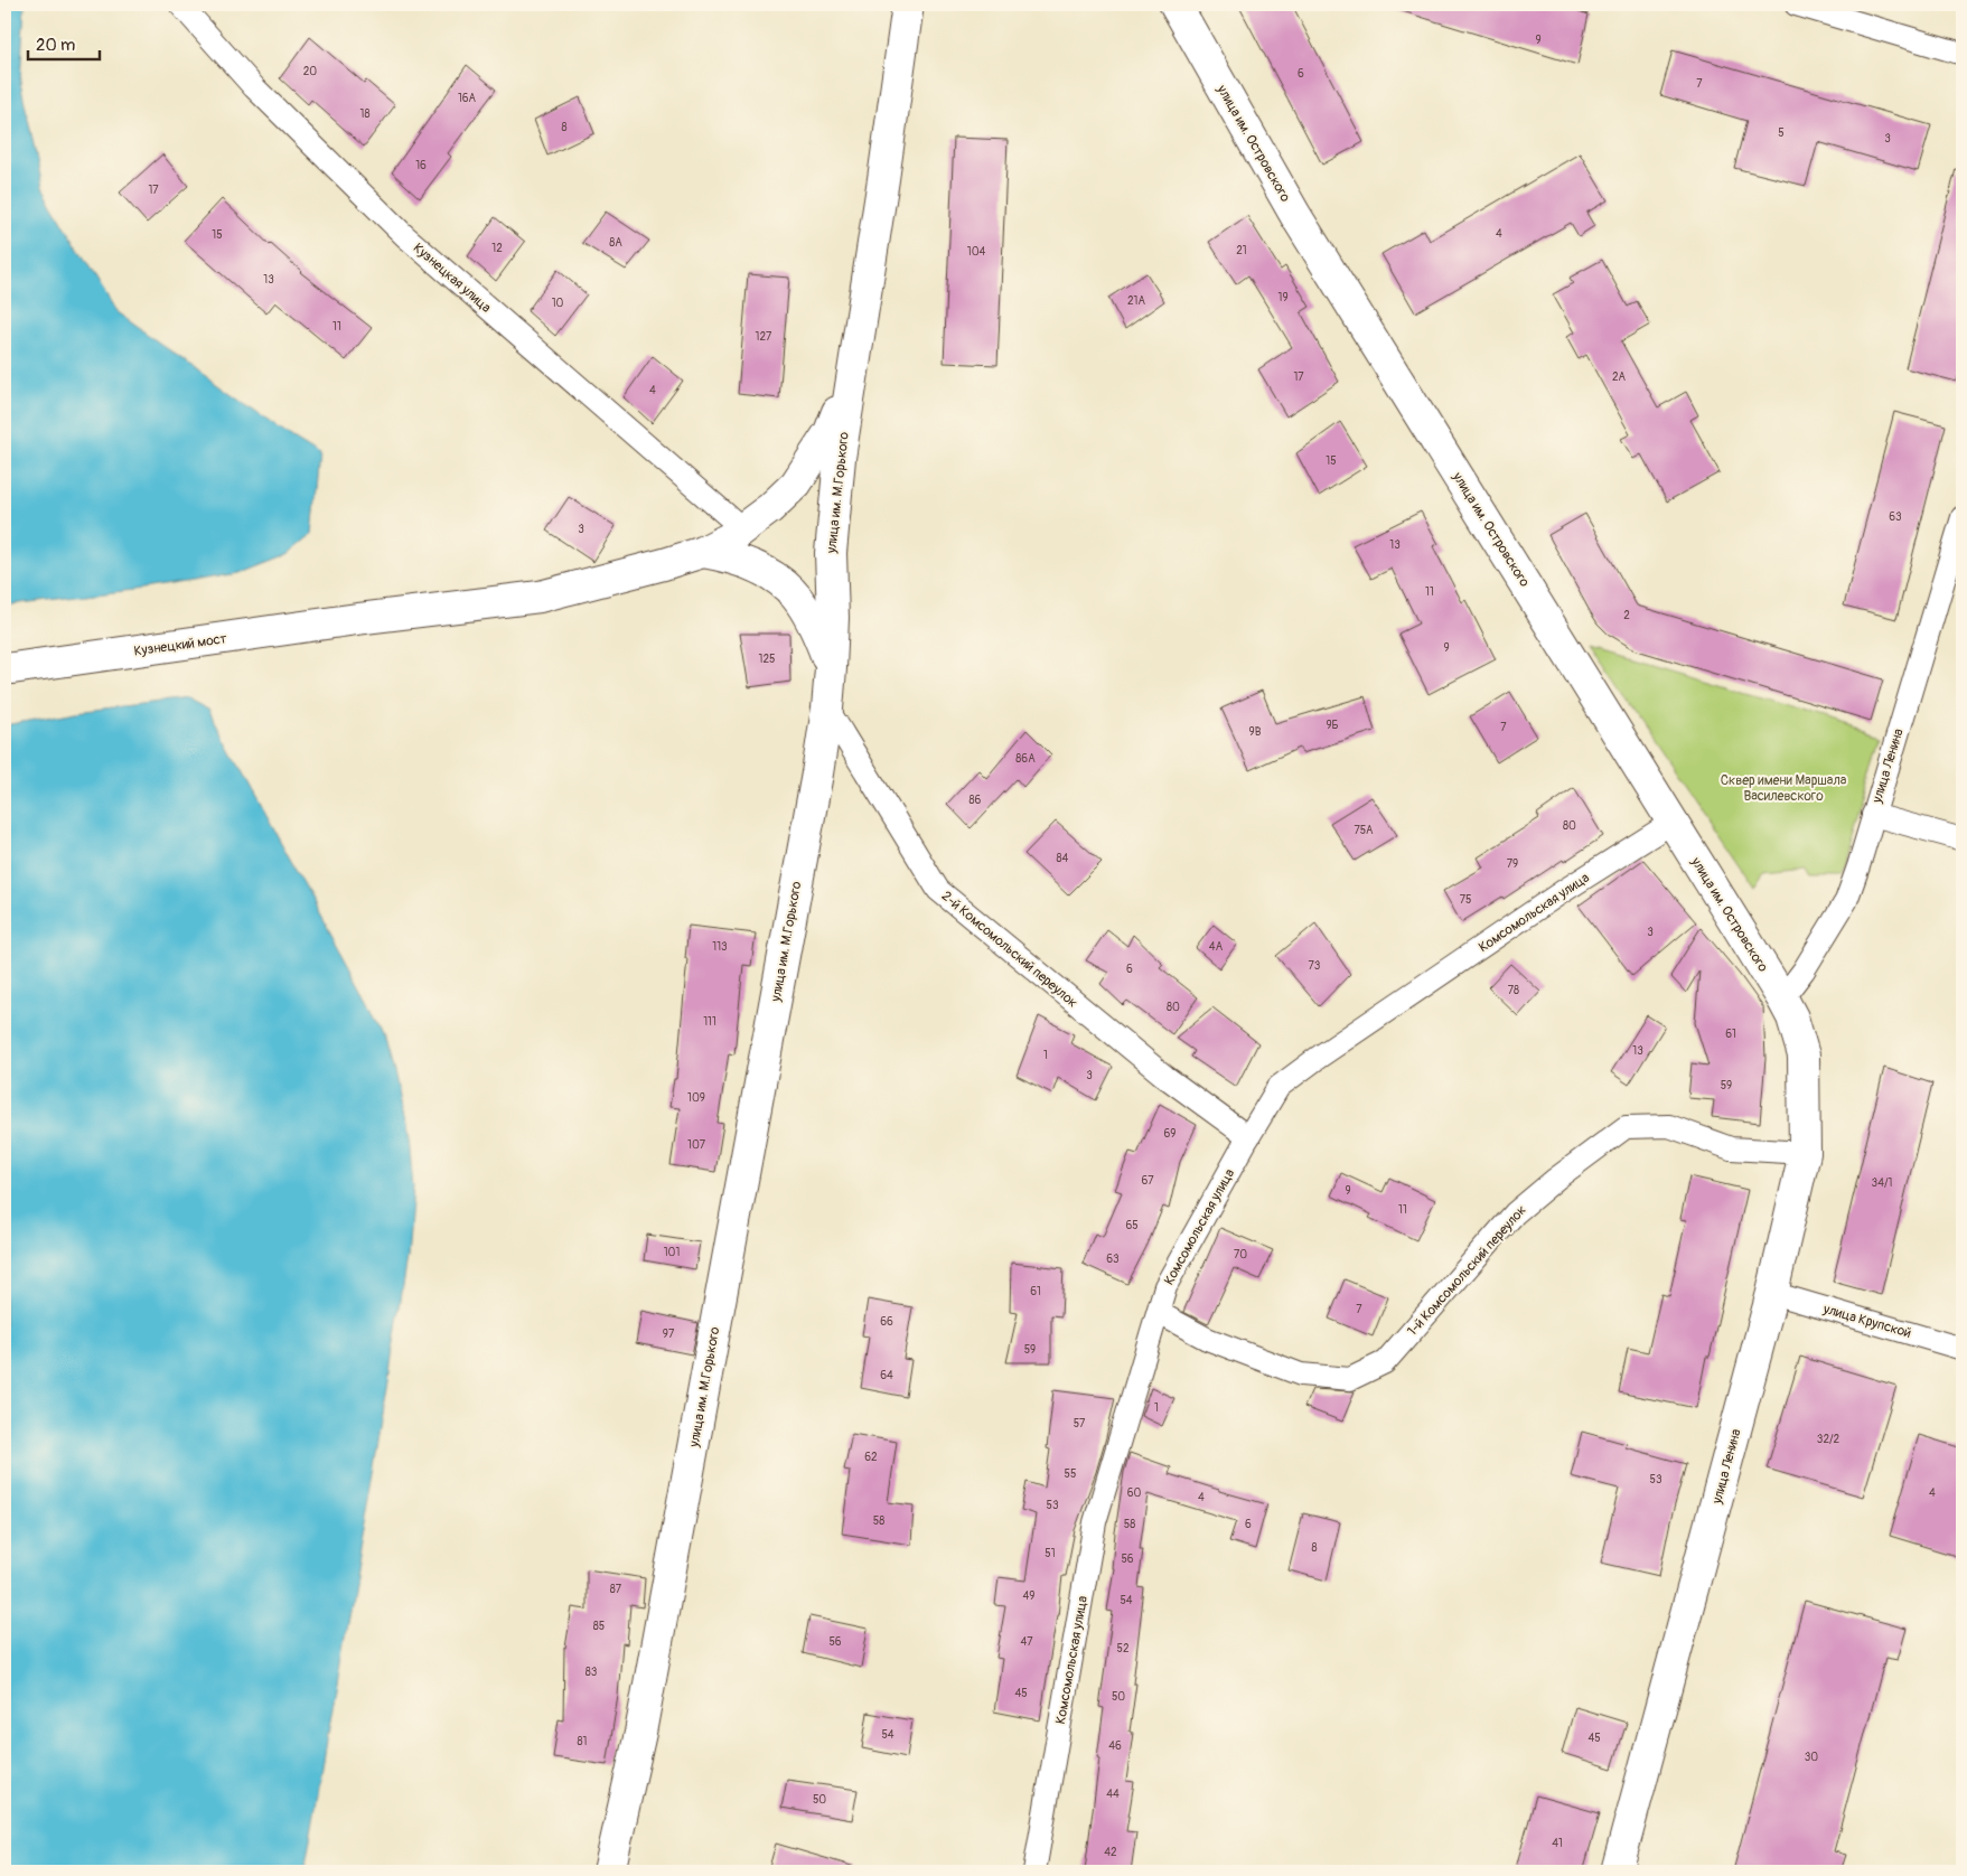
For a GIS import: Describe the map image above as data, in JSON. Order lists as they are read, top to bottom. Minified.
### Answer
{"streets":{"street":["улица им. Островского","Кузнецкая улица","улица им. М.Горького","Кузнецкий мост","улица Ленина","Комсомольская улица","2-й Комсомольский переулок","1-й Комсомольский переулок","улица Крупской"]},"crossings":[["улица им. Островского","улица Ленина"],["улица им. Островского","Комсомольская улица"],["Кузнецкая улица","Кузнецкий мост"],["улица им. М.Горького","Кузнецкий мост"],["улица им. М.Горького","2-й Комсомольский переулок"],["улица Ленина","1-й Комсомольский переулок"],["улица Ленина","улица Крупской"],["Комсомольская улица","2-й Комсомольский переулок"],["Комсомольская улица","1-й Комсомольский переулок"]],"parks":["Сквер имени Маршала Василевского"],"house_numbers":["9","20","6","7","16А","18","8","5","3","16","17","4","15","8А","12","21","104","13","19","21А","10","11","127","17","2А","4","15","63","3","13","11","2","9","125","9Б","7","9В","86А","86","80","75А","84","79","75","3","113","4А","73","6","78","80","111","61","13","1","3","59","109","69","107","67","34/1","9","11","65","101","70","63","61","7","66","97","59","64","1","57","32/2","62","55","53","60","4","4","53","58","58","6","8","51","56","87","49","54","85","56","47","52","83","45","50","54","45","81","46","30","44","50","41","42"],"scale_bar":"20 m"}
